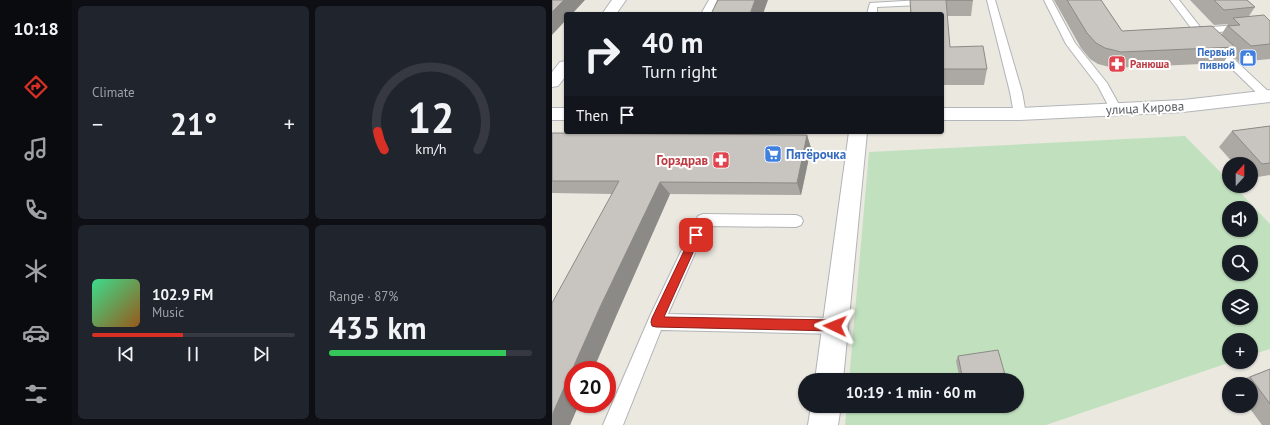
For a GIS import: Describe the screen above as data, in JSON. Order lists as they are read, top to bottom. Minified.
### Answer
{"streets":{"street":["улица Кирова"]},"places":{"shop":["Первый пивной"],"pharmacy":["Ранюша","Горздрав"],"supermarket":["Пятёрочка"]},"north":"top","page":{"tabs":"10:18","tile":["Climate",["Range · 87%","435 km"]],"turn":["40 m","Turn right"],"then":"Then","heat":["−","21°","+"],"map_buttons":["+","−"],"song":["102.9 FM","Music"],"limit":"20","trip":"10:19 · 1 min · 60 m","gauge":["12","km/h"]}}
